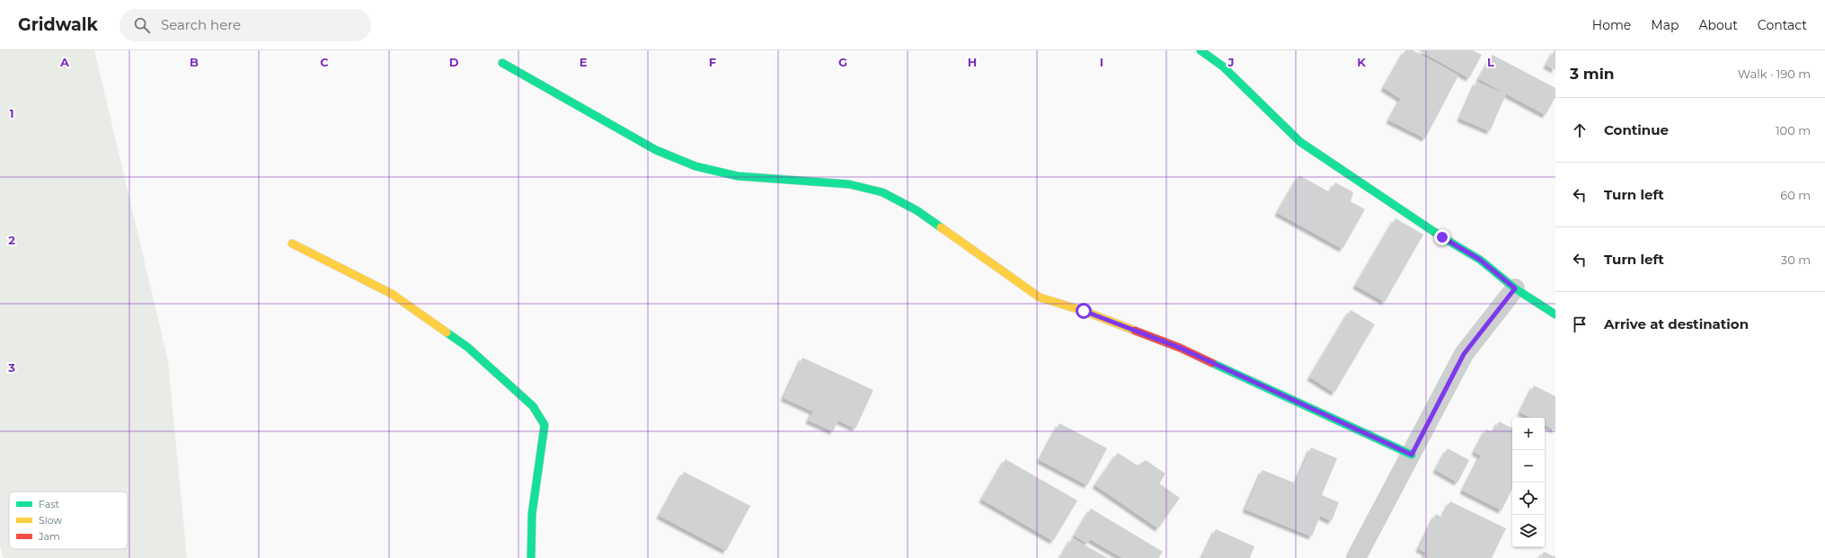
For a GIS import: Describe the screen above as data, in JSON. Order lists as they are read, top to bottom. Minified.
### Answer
{"legend":["Fast","Slow","Jam"],"page":{"header":"Gridwalk","search":"Search here","nav":["Home","Map","About","Contact"],"heading":["3 min","Walk · 190 m"],"list":[["Continue","100 m"],["Turn left","60 m"],["Turn left","30 m"],"Arrive at destination"],"map_buttons":["+","−"]},"grid":{"columns":["A","B","C","D","E","F","G","H","I","J","K","L"],"rows":["1","2","3"]}}
